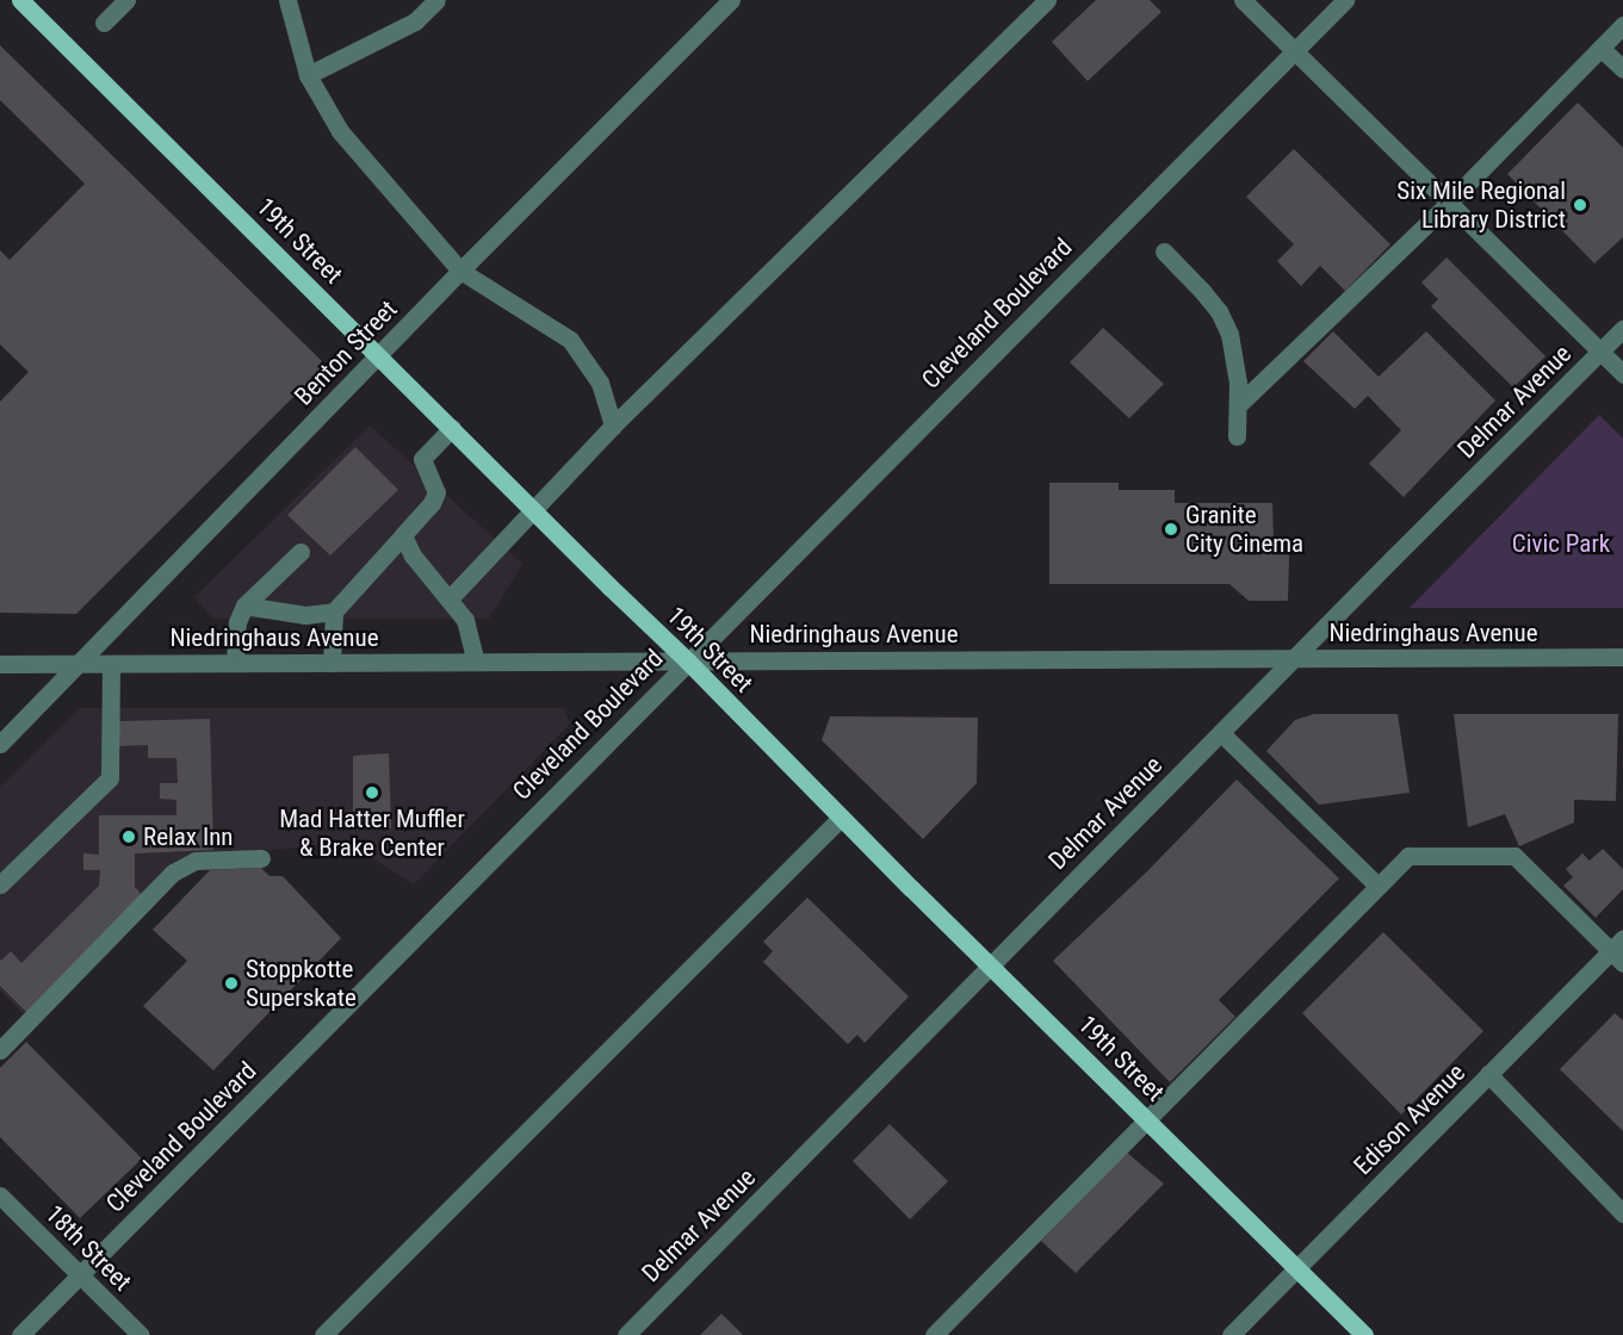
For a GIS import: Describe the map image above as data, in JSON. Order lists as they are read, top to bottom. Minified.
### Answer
{"streets":{"main road":["19th Street"],"street":["Cleveland Boulevard","Benton Street","Delmar Avenue","Niedringhaus Avenue","Edison Avenue","18th Street"]},"crossings":[["19th Street","Cleveland Boulevard"],["19th Street","Benton Street"],["19th Street","Delmar Avenue"],["19th Street","Niedringhaus Avenue"],["19th Street","Edison Avenue"],["Cleveland Boulevard","Niedringhaus Avenue"],["Cleveland Boulevard","18th Street"],["Benton Street","Niedringhaus Avenue"],["Delmar Avenue","Niedringhaus Avenue"]],"parks":["Civic Park"],"places":["Six Mile Regional Library District","Granite City Cinema","Mad Hatter Muffler & Brake Center","Relax Inn","Stoppkotte Superskate"]}
